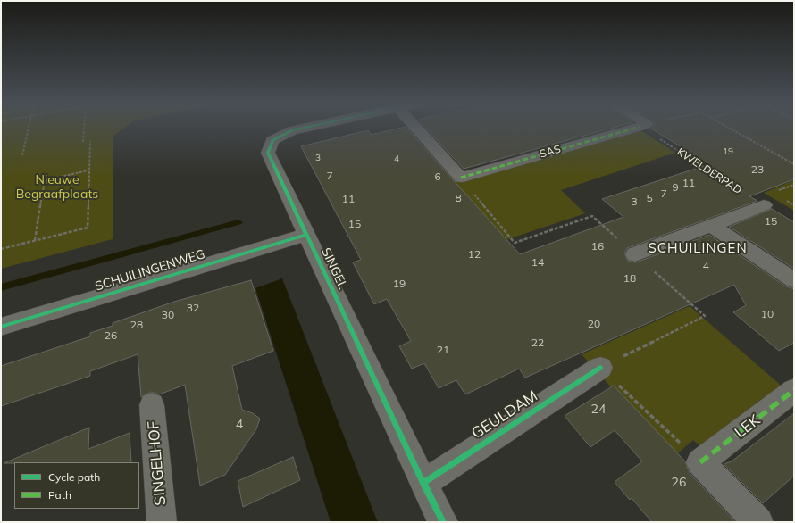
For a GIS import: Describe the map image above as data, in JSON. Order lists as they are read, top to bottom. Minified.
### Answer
{"streets":{"street":["SAS","SINGEL","SCHUILINGENWEG","GEULDAM","LEK","SINGELHOF"],"path":["KWELDERPAD"]},"crossings":[["SINGEL","SCHUILINGENWEG"],["SINGEL","GEULDAM"]],"districts":["SCHUILINGEN"],"parks":["Nieuwe Begraafplaats"],"house_numbers":["19","3","4","23","7","6","11","9","7","8","5","11","3","15","15","16","12","14","4","18","19","32","10","30","20","28","26","22","21","24","4","26"],"legend":["Cycle path","Path"]}
